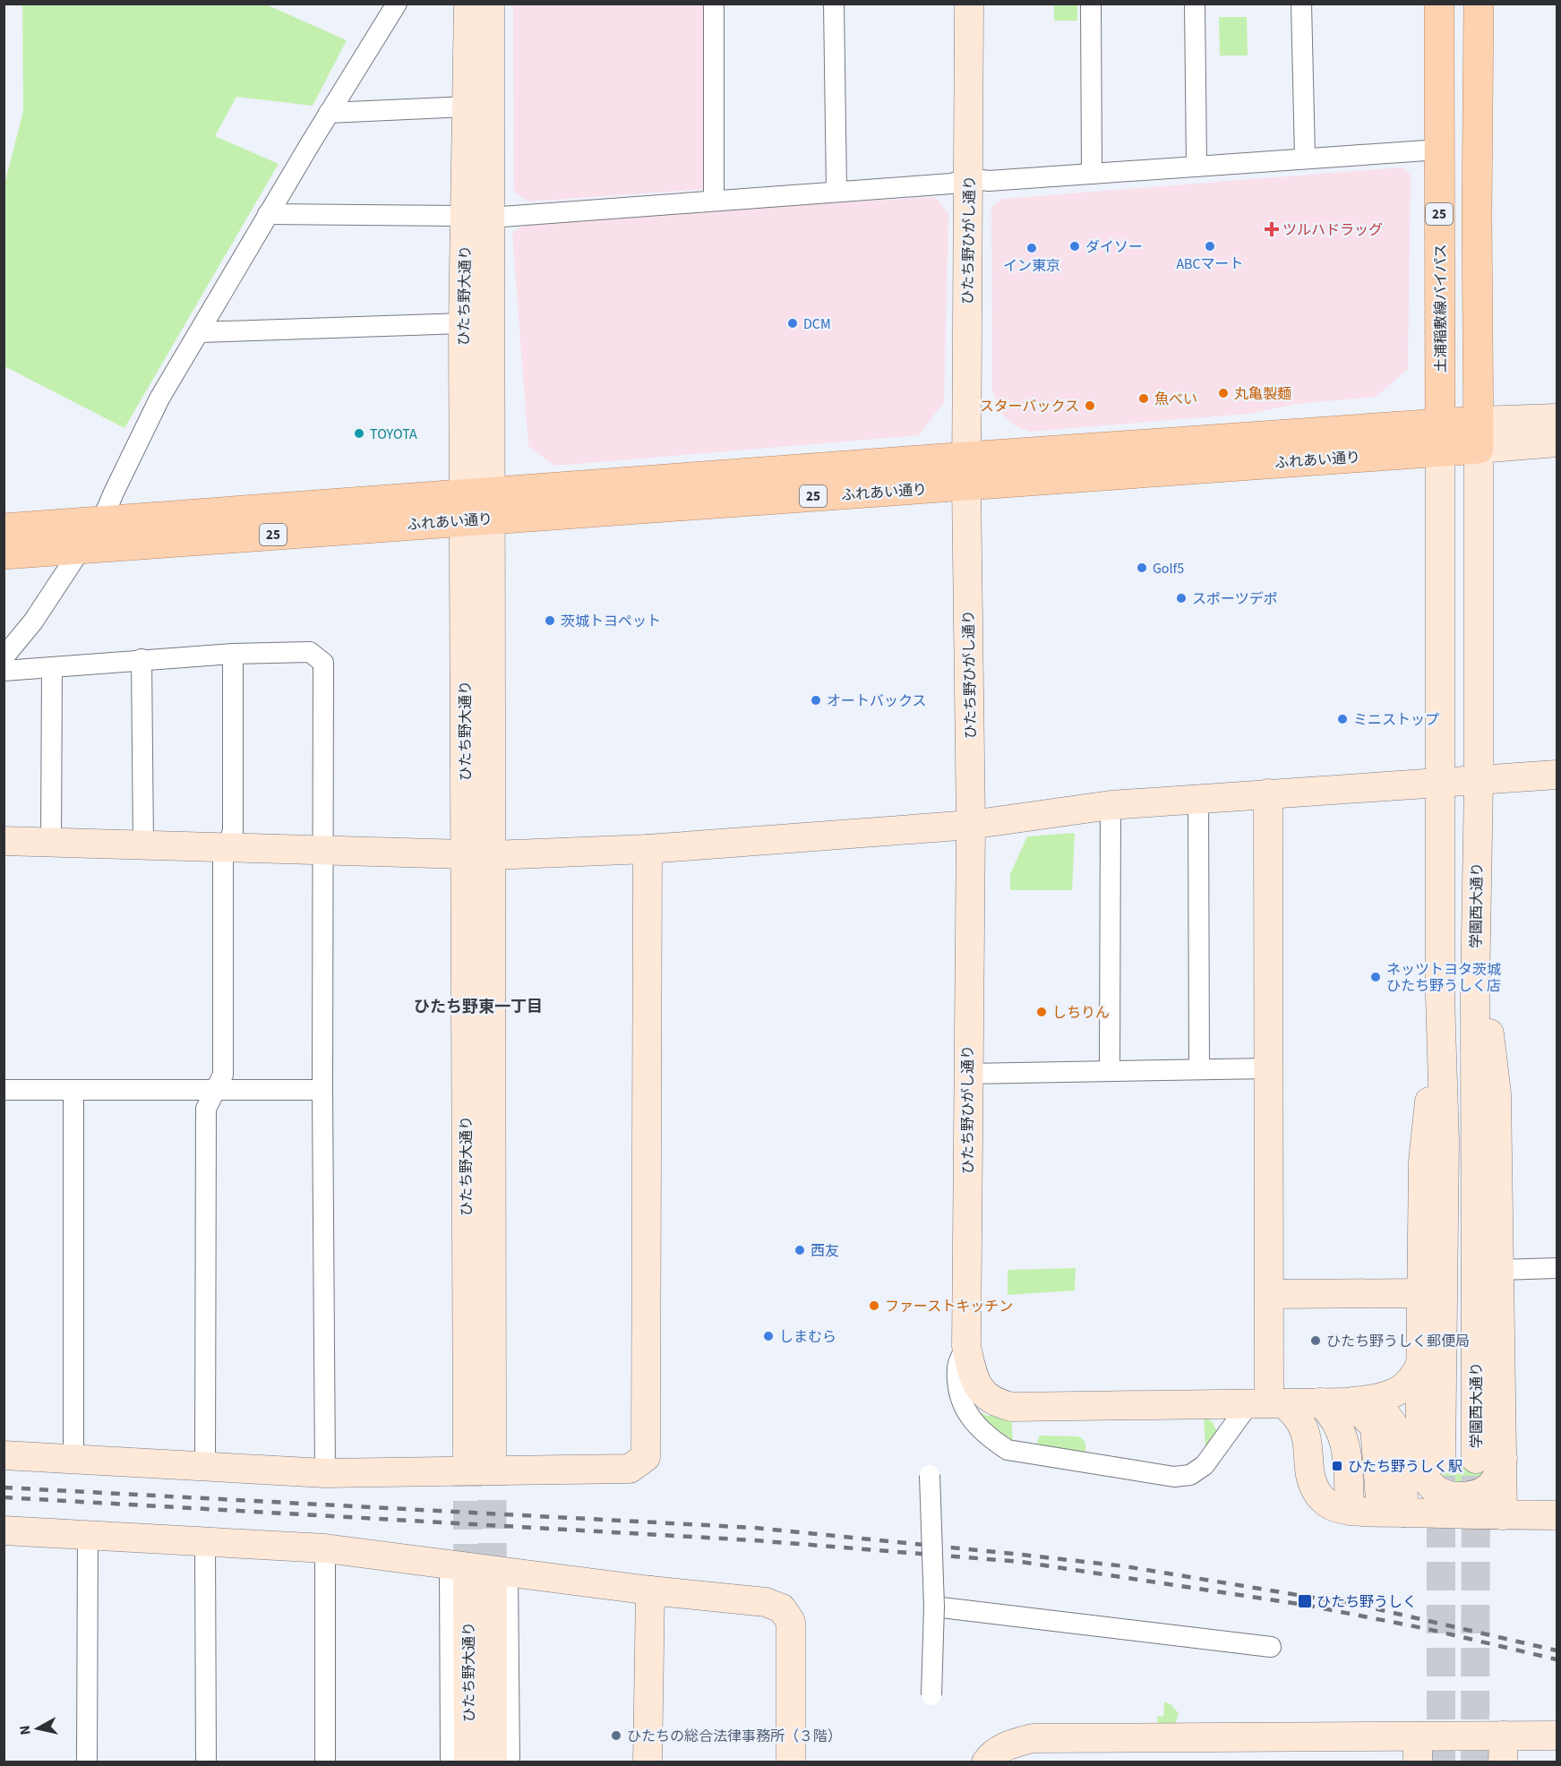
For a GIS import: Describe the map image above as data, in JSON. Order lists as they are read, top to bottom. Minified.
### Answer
{"streets":{"main road":["25","土浦稲敷線バイパス","ふれあい通り"],"street":["ひたち野ひがし通り","ひたち野大通り","学園西大通り"]},"crossings":[["25","ふれあい通り"],["ひたち野ひがし通り","ふれあい通り"],["ひたち野大通り","ふれあい通り"],["土浦稲敷線バイパス","ふれあい通り"],["ふれあい通り","学園西大通り"]],"districts":["ひたち野東一丁目"],"places":{"health":["ツルハドラッグ"],"other":["ダイソー","ABCマート","イン東京","DCM","丸亀製麺","魚べい","スターバックス","TOYOTA","Golf5","スポーツデポ","茨城トヨペット","オートバックス","ミニストップ","ネッツトヨタ茨城 ひたち野うしく店","しちりん","西友","ファーストキッチン","しまむら","ひたち野うしく郵便局","ひたちの総合法律事務所（３階）"],"transit":["ひたち野うしく駅","ひたち野うしく"]},"north":"left"}
